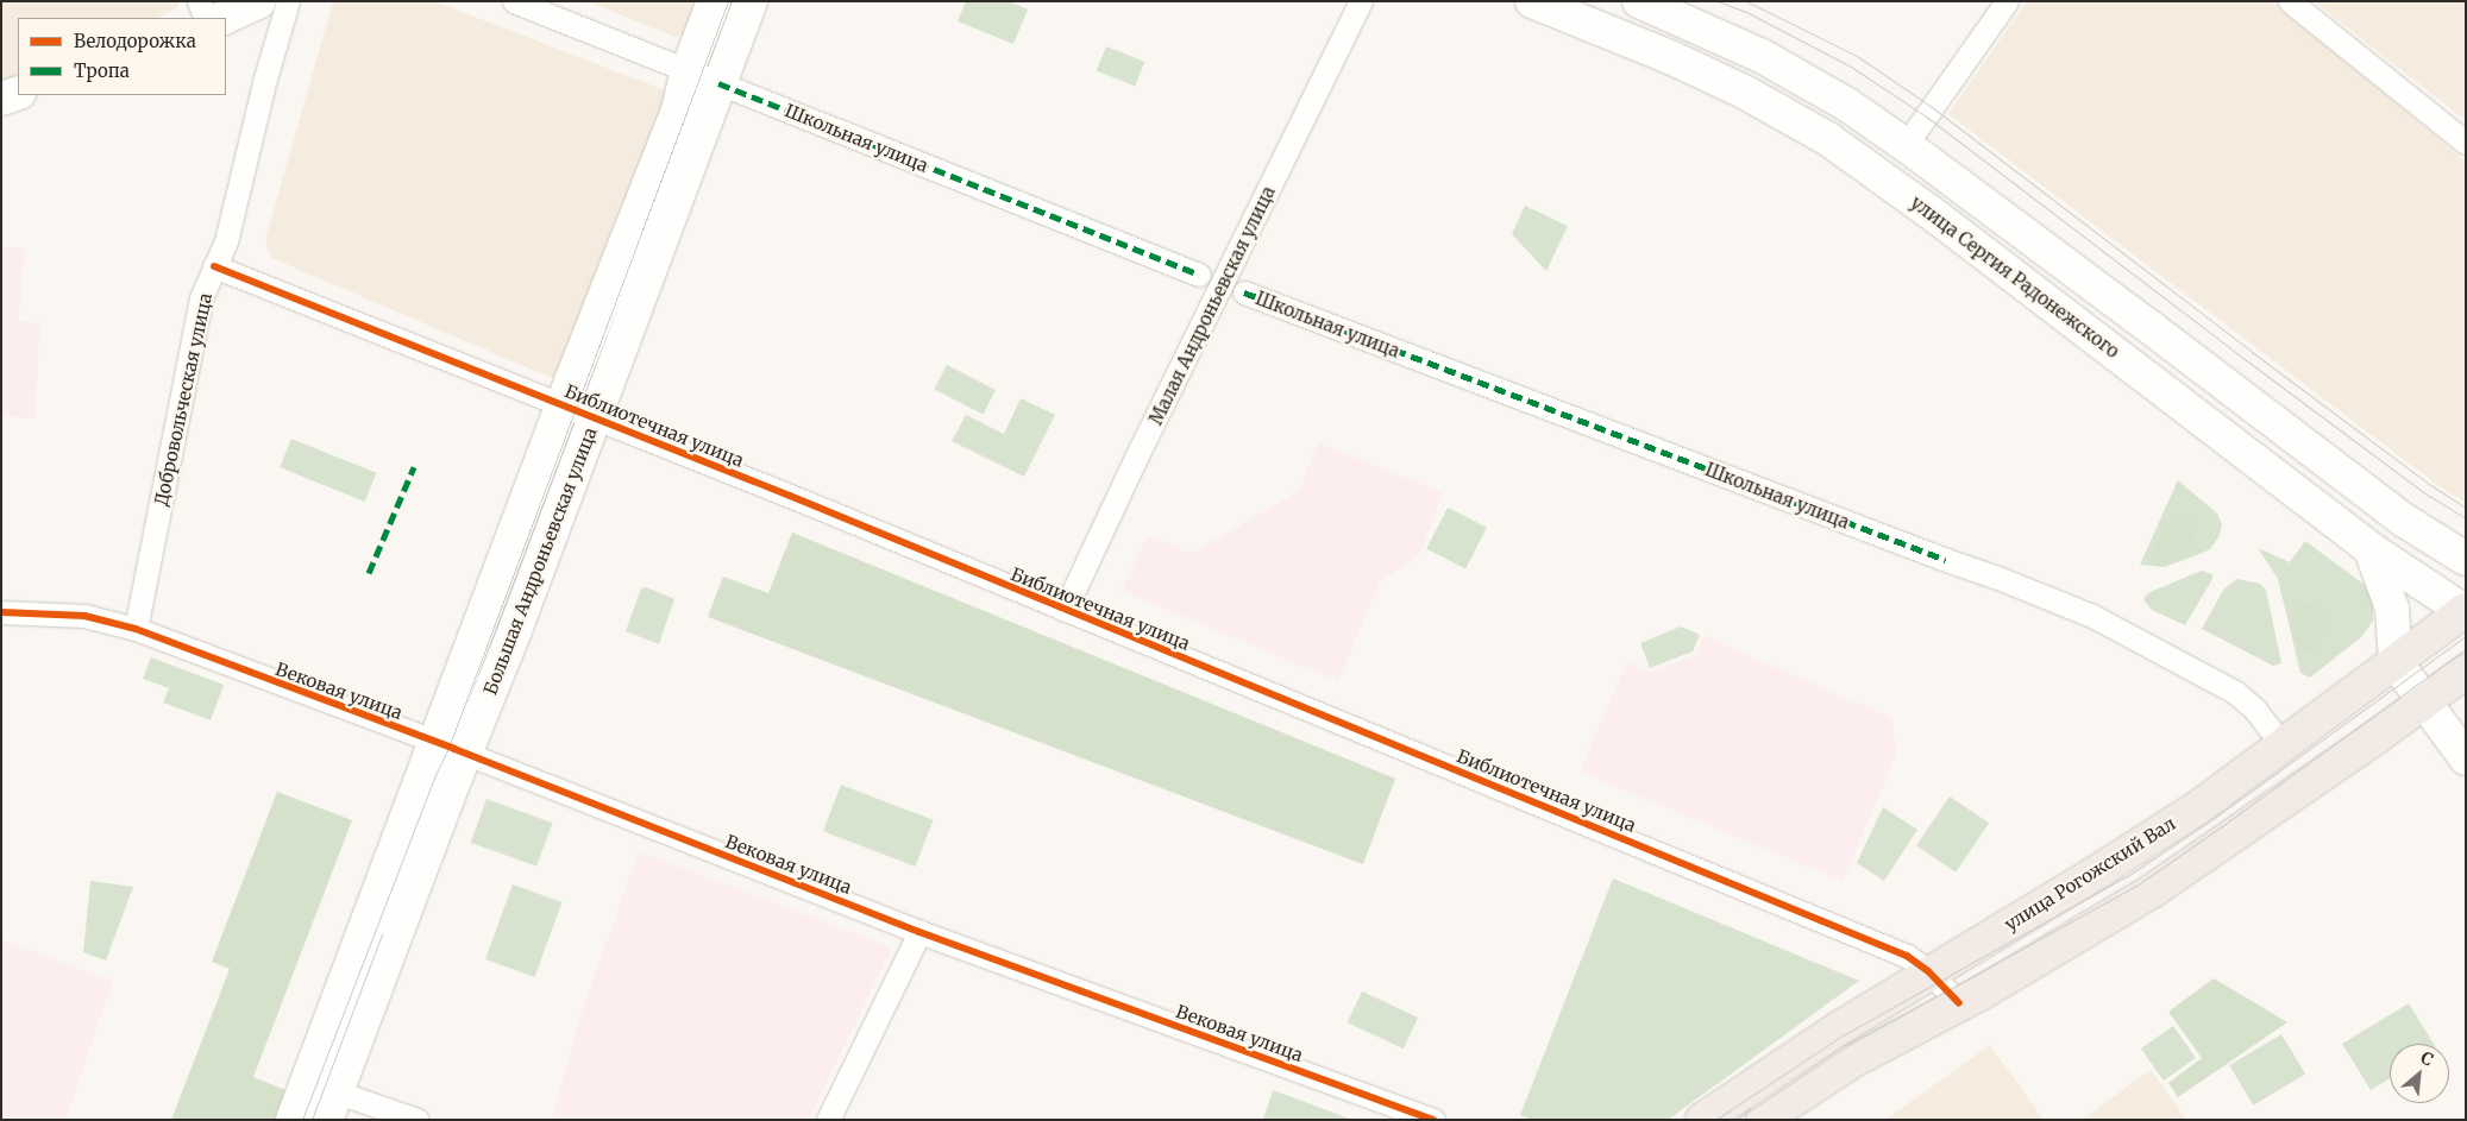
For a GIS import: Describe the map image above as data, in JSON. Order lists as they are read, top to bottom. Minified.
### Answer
{"streets":{"main road":["улица Рогожский Вал"],"street":["Школьная улица","улица Сергия Радонежского","Малая Андроньевская улица","Добровольческая улица","Библиотечная улица","Большая Андроньевская улица","Вековая улица"]},"crossings":[["Школьная улица","Большая Андроньевская улица"],["Школьная улица","улица Рогожский Вал"],["улица Сергия Радонежского","улица Рогожский Вал"],["Малая Андроньевская улица","Библиотечная улица"],["Добровольческая улица","Библиотечная улица"],["Добровольческая улица","Вековая улица"],["Библиотечная улица","Большая Андроньевская улица"],["Библиотечная улица","улица Рогожский Вал"],["Большая Андроньевская улица","Вековая улица"]],"legend":["Велодорожка","Тропа"],"north":"top right"}
